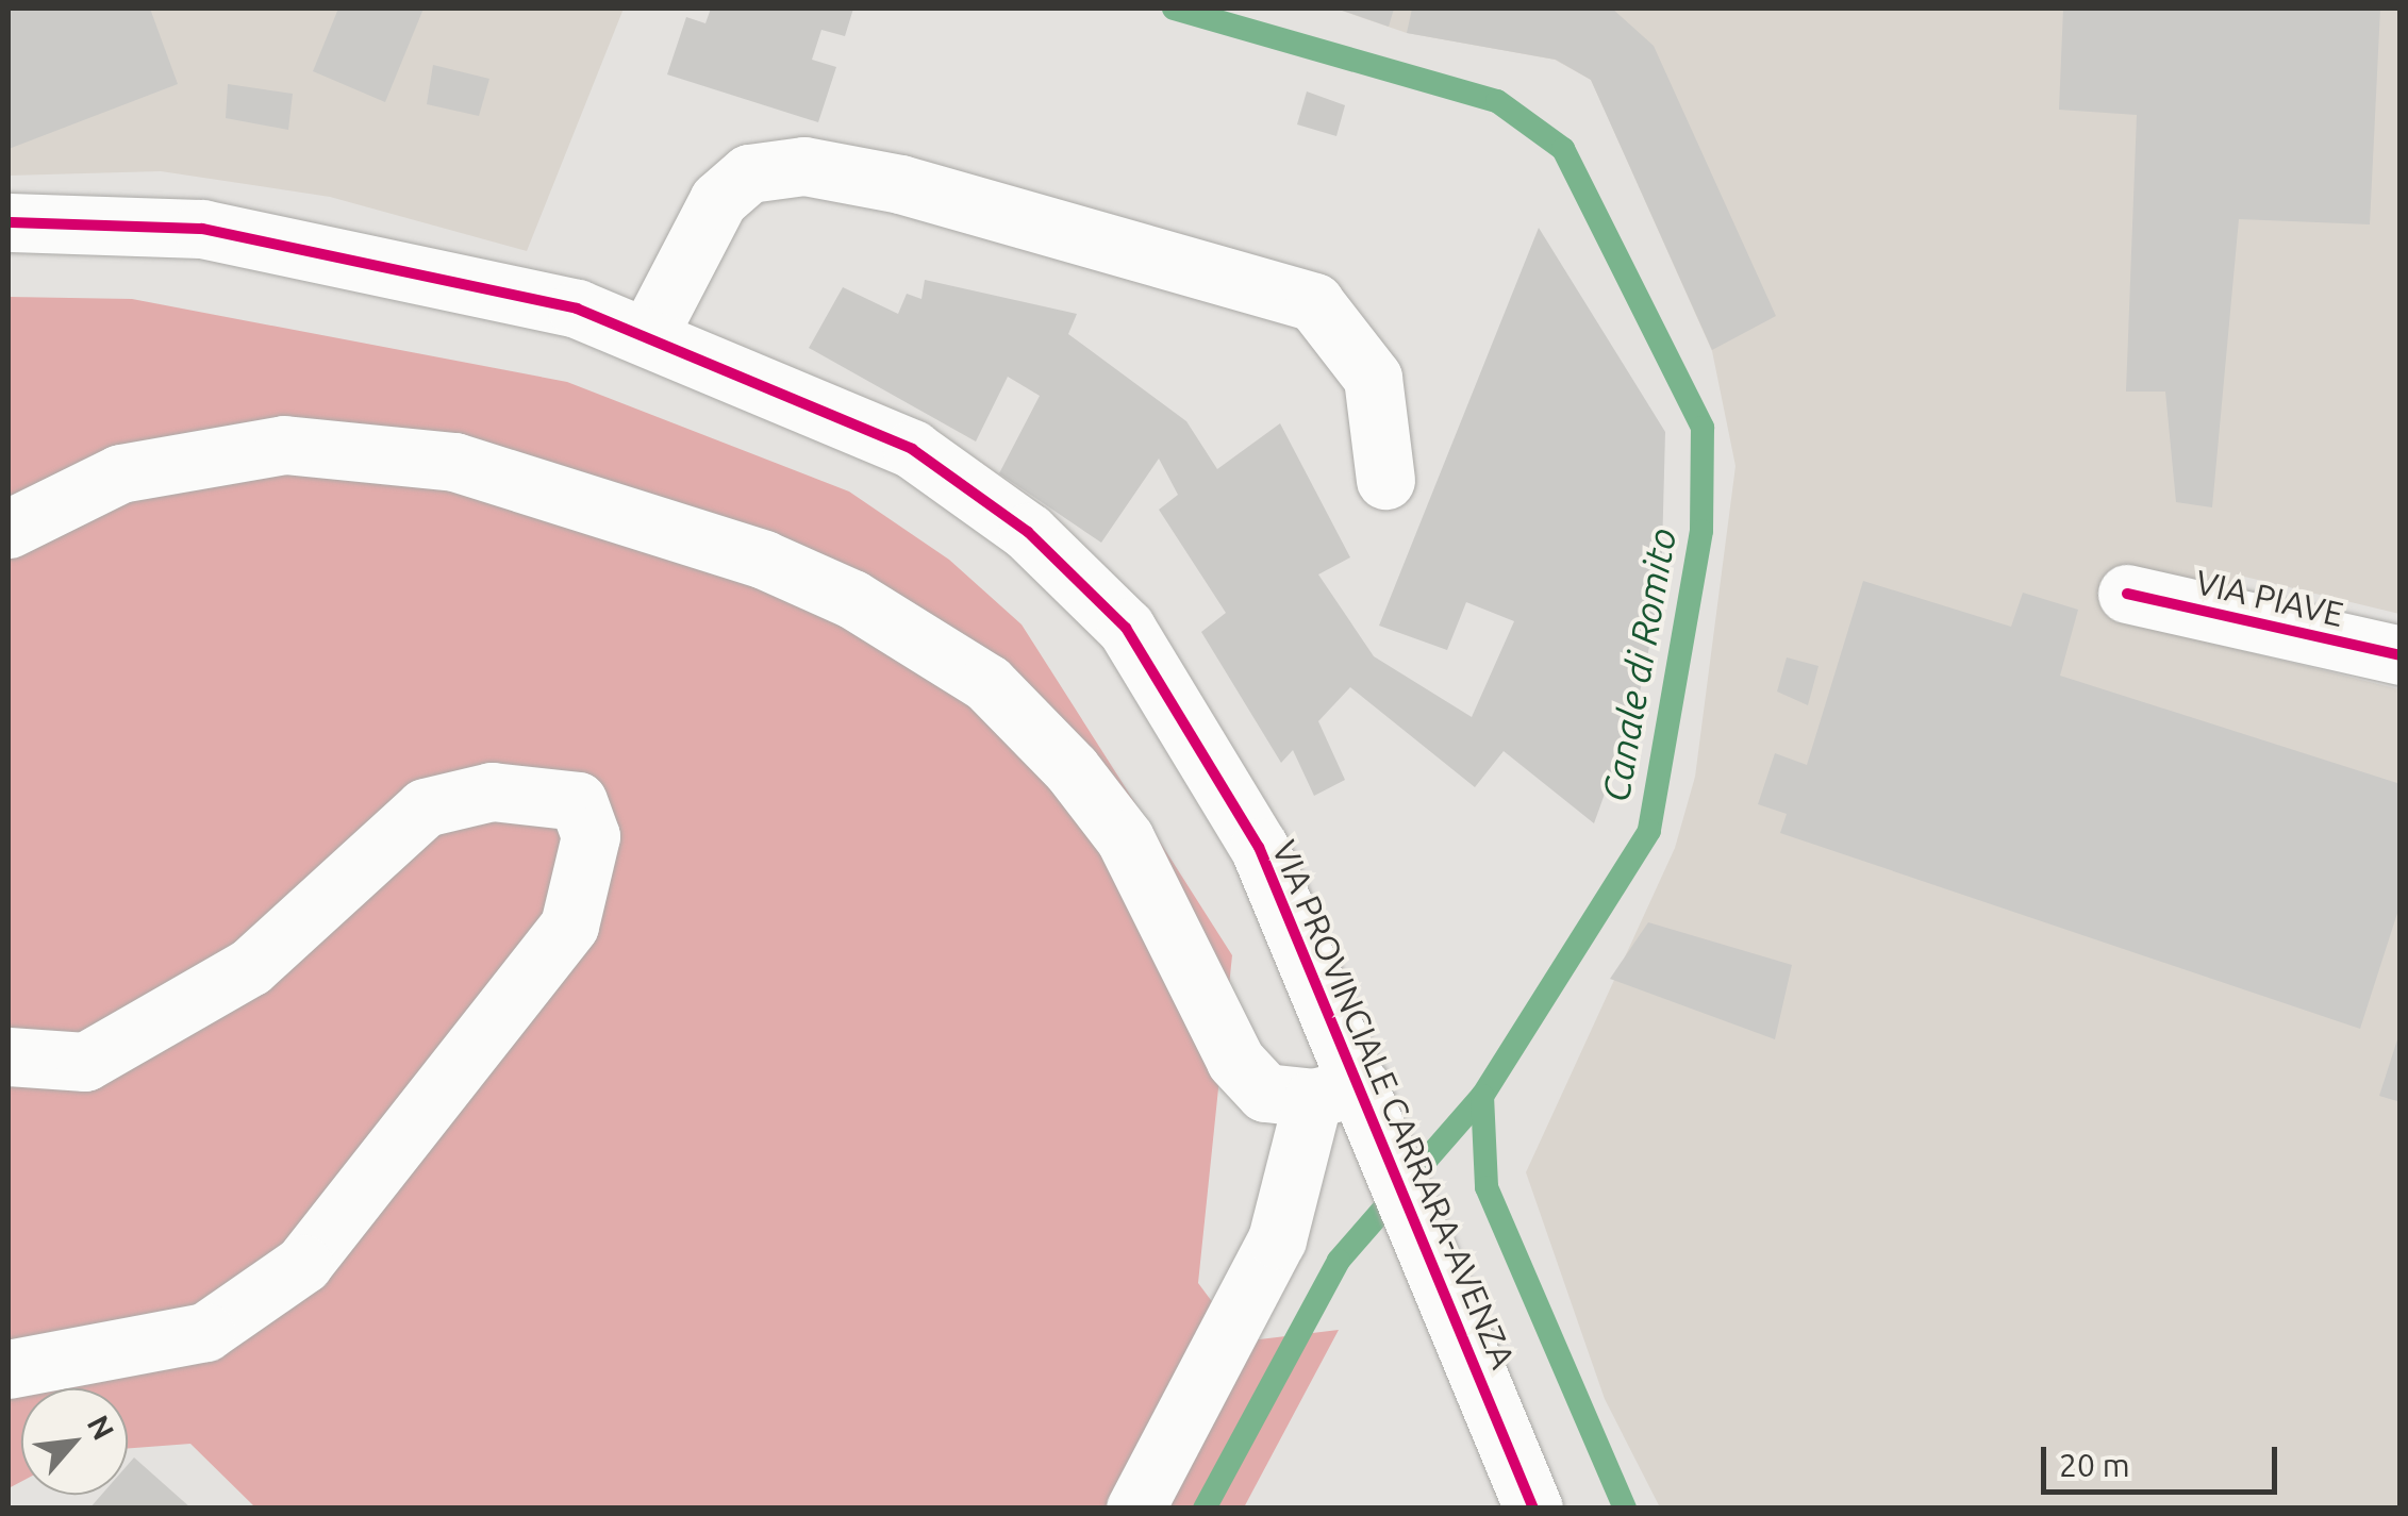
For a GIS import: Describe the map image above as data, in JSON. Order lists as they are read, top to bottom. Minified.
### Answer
{"streets":{"main road":["VIA PIAVE","VIA PROVINCIALE CARRARA-AVENZA"]},"water":["Canale di Romito"],"scale_bar":"20 m","north":"top right"}
